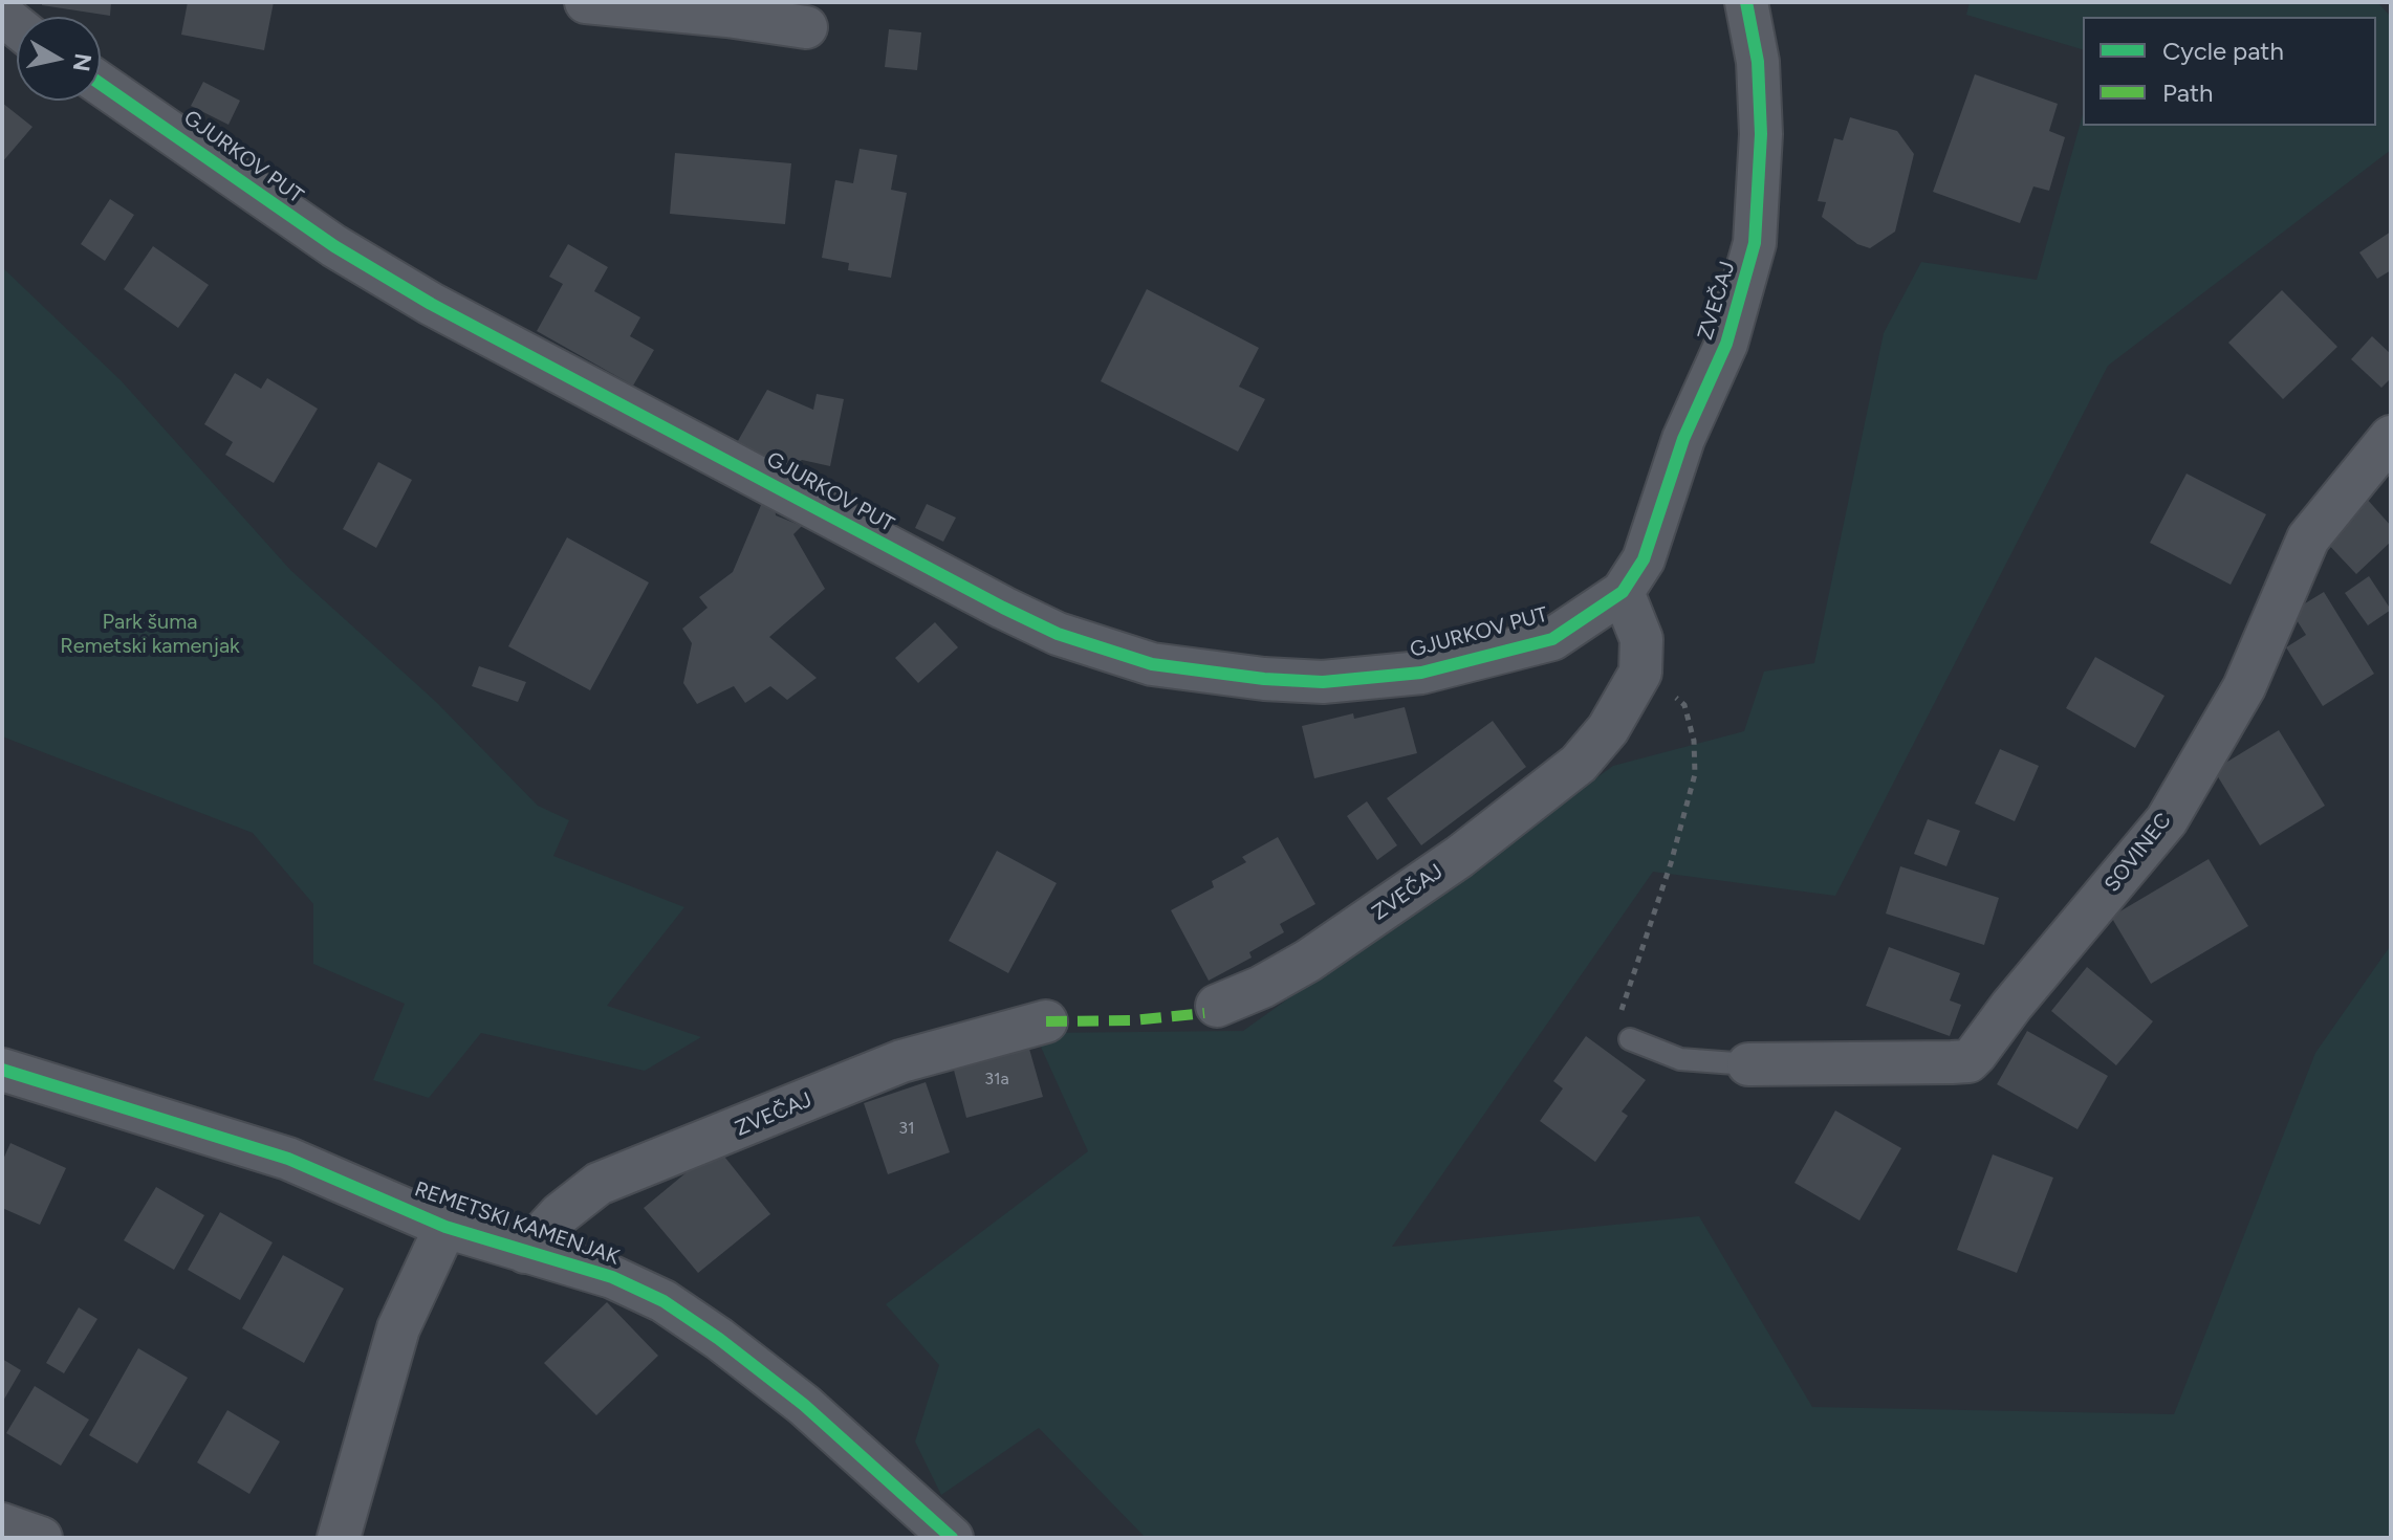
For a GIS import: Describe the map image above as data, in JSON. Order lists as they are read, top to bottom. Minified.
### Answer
{"streets":{"street":["GJURKOV PUT","ZVEČAJ","SOVINEC","REMETSKI KAMENJAK"]},"crossings":[["GJURKOV PUT","ZVEČAJ"],["ZVEČAJ","REMETSKI KAMENJAK"]],"parks":["Park šuma Remetski kamenjak"],"house_numbers":["31a","31"],"legend":["Cycle path","Path"],"north":"right"}
